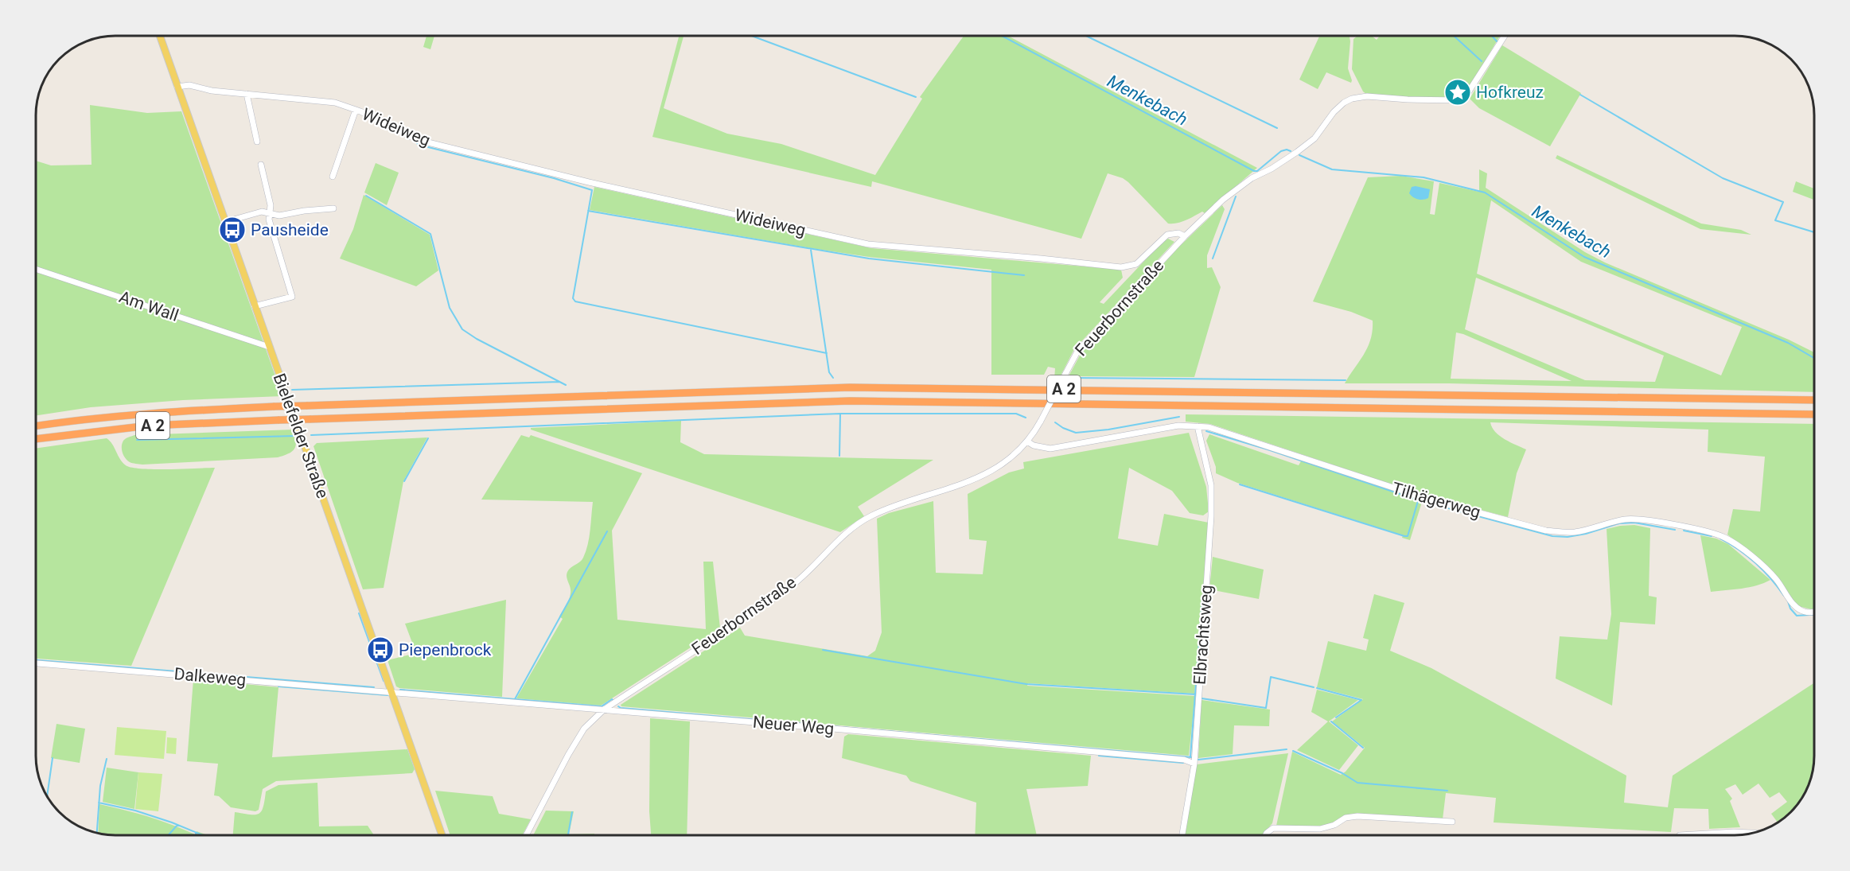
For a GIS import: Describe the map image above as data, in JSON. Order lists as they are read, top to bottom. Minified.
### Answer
{"streets":{"highway":["A 2"],"main road":["Bielefelder Straße"],"street":["Wideiweg","Am Wall","Feuerbornstraße","Tilhägerweg","Elbrachtsweg","Dalkeweg","Neuer Weg"]},"crossings":[["Wideiweg","Feuerbornstraße"],["Wideiweg","Bielefelder Straße"],["Am Wall","Bielefelder Straße"],["Feuerbornstraße","Tilhägerweg"],["Feuerbornstraße","Neuer Weg"],["Bielefelder Straße","Dalkeweg"],["Bielefelder Straße","Neuer Weg"],["Tilhägerweg","Elbrachtsweg"],["Elbrachtsweg","Neuer Weg"],["Dalkeweg","Neuer Weg"]],"water":["Menkebach"],"places":{"place":["Hofkreuz"],"bus stop":["Pausheide","Piepenbrock"]}}
